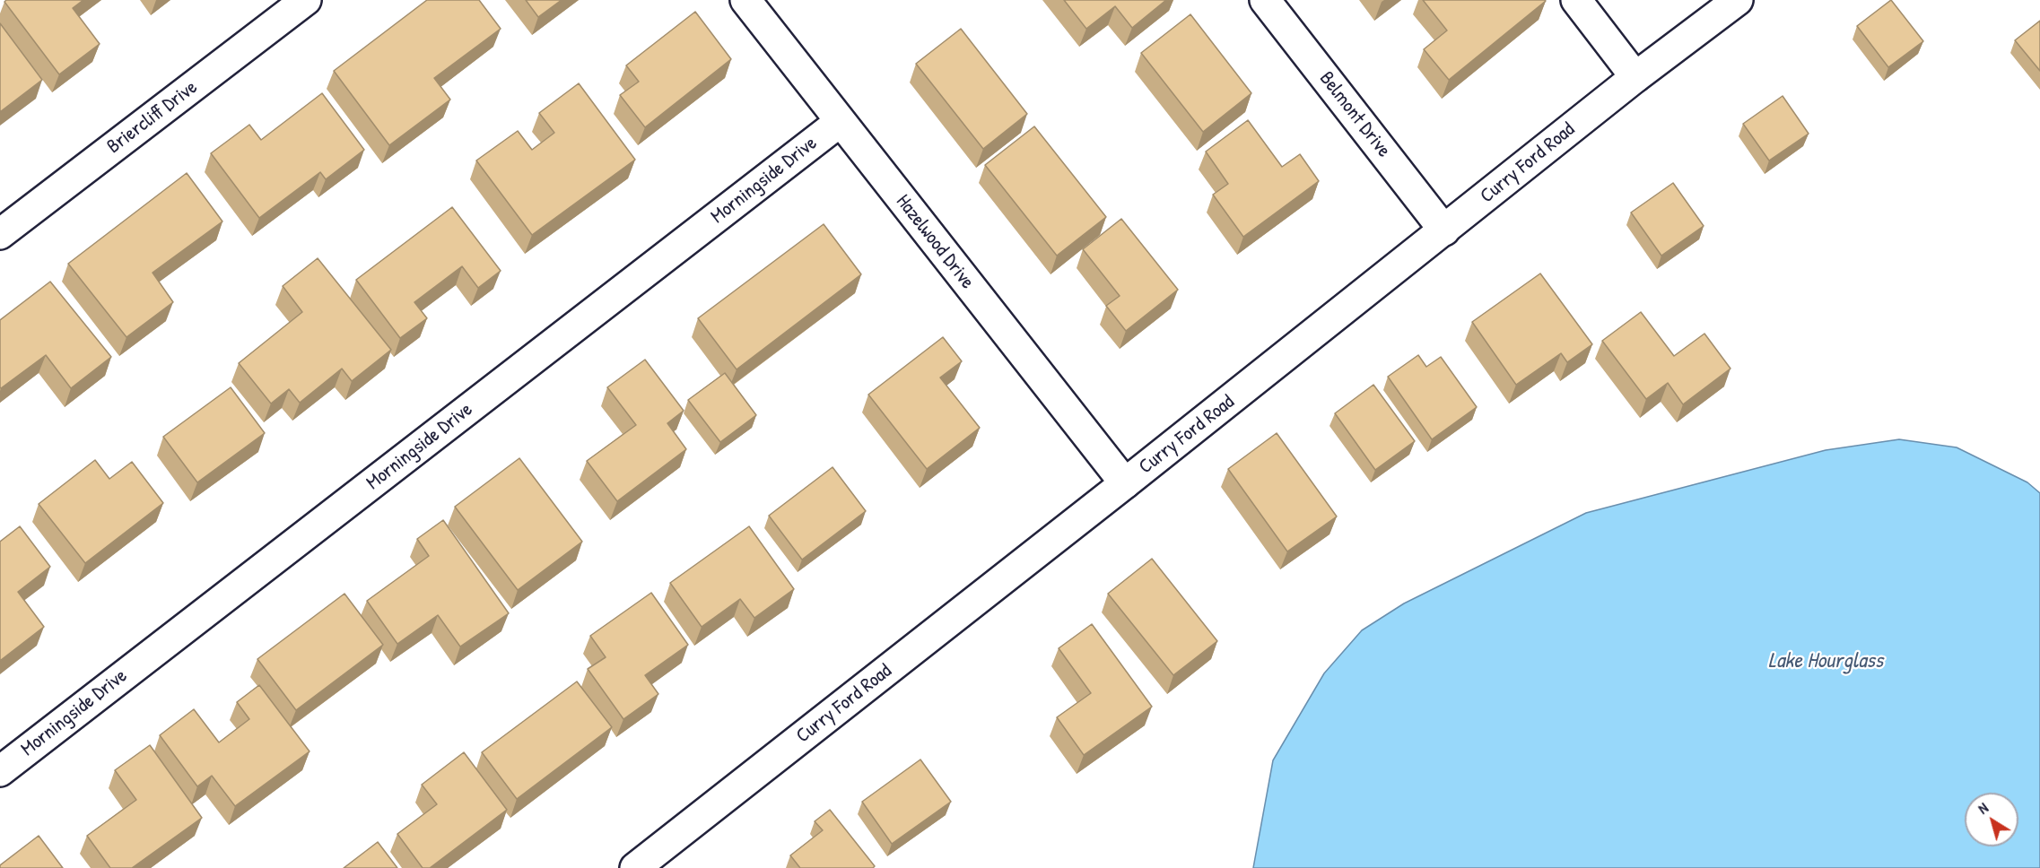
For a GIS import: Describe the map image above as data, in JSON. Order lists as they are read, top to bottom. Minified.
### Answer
{"streets":{"street":["Belmont Drive","Briercliff Drive","Curry Ford Road","Morningside Drive","Hazelwood Drive"]},"crossings":[["Belmont Drive","Curry Ford Road"],["Curry Ford Road","Hazelwood Drive"],["Morningside Drive","Hazelwood Drive"]],"water":["Lake Hourglass"],"north":"top left"}
